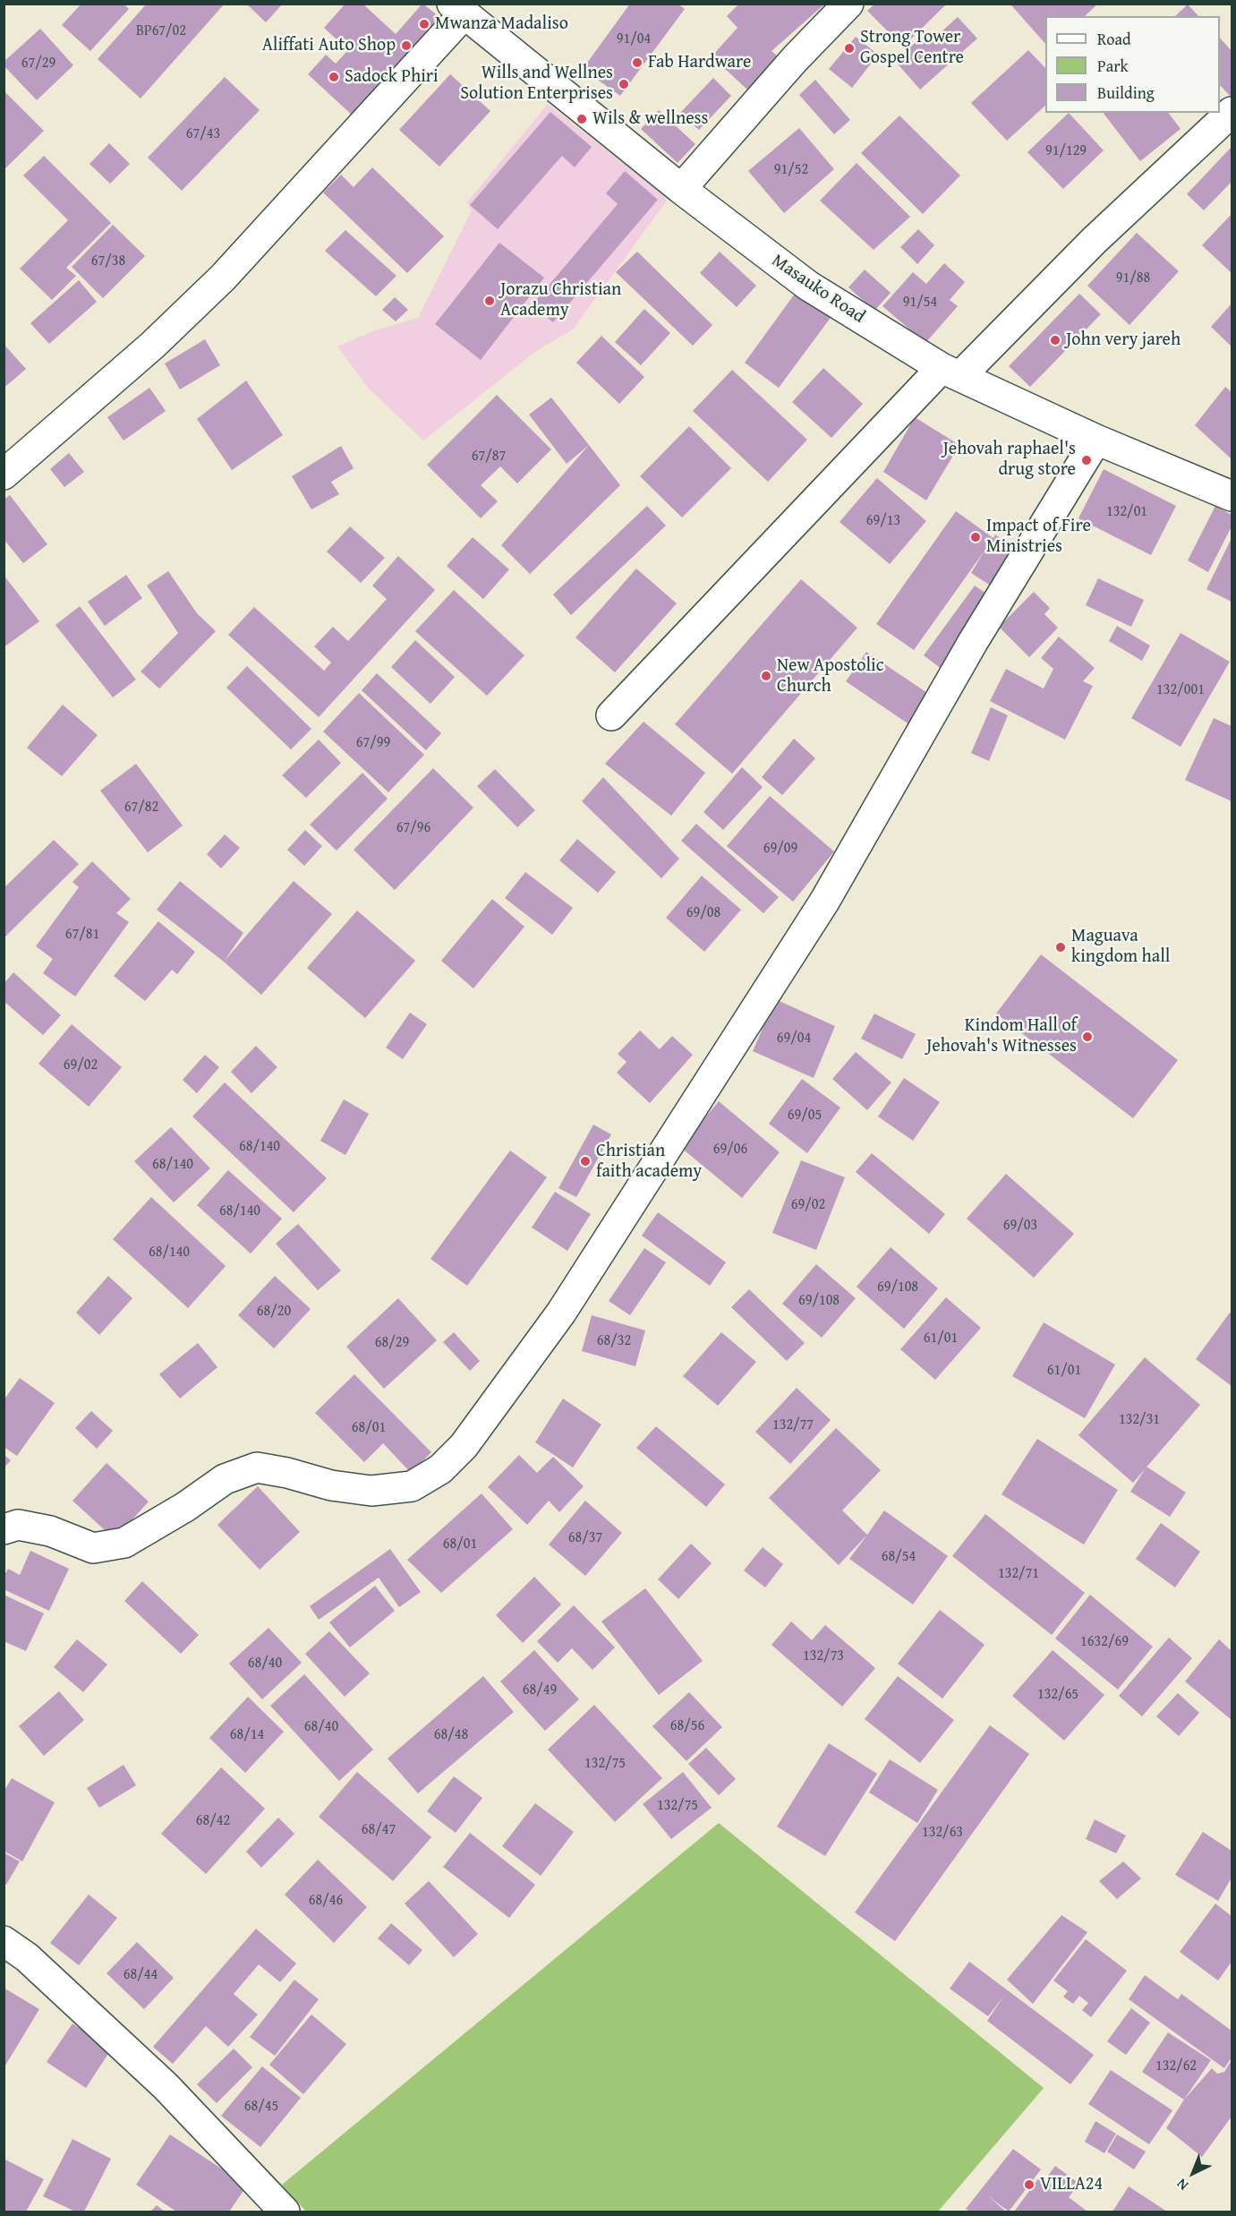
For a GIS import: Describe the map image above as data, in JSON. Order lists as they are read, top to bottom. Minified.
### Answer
{"streets":{"street":["Masauko Road"]},"places":["Mwanza Madaliso","Aliffati Auto Shop","Strong Tower Gospel Centre","Fab Hardware","Sadock Phiri","Wills and Wellnes Solution Enterprises","Wils & wellness","Jorazu Christian Academy","John very jareh","Jehovah raphael's drug store","Impact of Fire Ministries","New Apostolic Church","Maguava kingdom hall","Kindom Hall of Jehovah's Witnesses","Christian faith academy","VILLA24"],"house_numbers":["BP67/02","91/04","67/29","67/43","91/129","91/52","67/38","91/88","91/54","67/87","132/01","69/13","132/001","67/99","67/82","67/96","69/09","69/08","67/81","69/04","69/02","69/05","68/140","69/06","68/140","69/02","68/140","69/03","68/140","69/108","69/108","68/20","61/01","68/32","68/29","61/01","132/31","132/77","68/01","68/37","68/01","68/54","132/71","1632/69","132/73","68/40","68/49","132/65","68/56","68/40","68/14","68/48","132/75","132/75","68/42","68/47","132/63","68/46","68/44","132/62","68/45"],"legend":["Road","Park","Building"],"north":"bottom left"}
